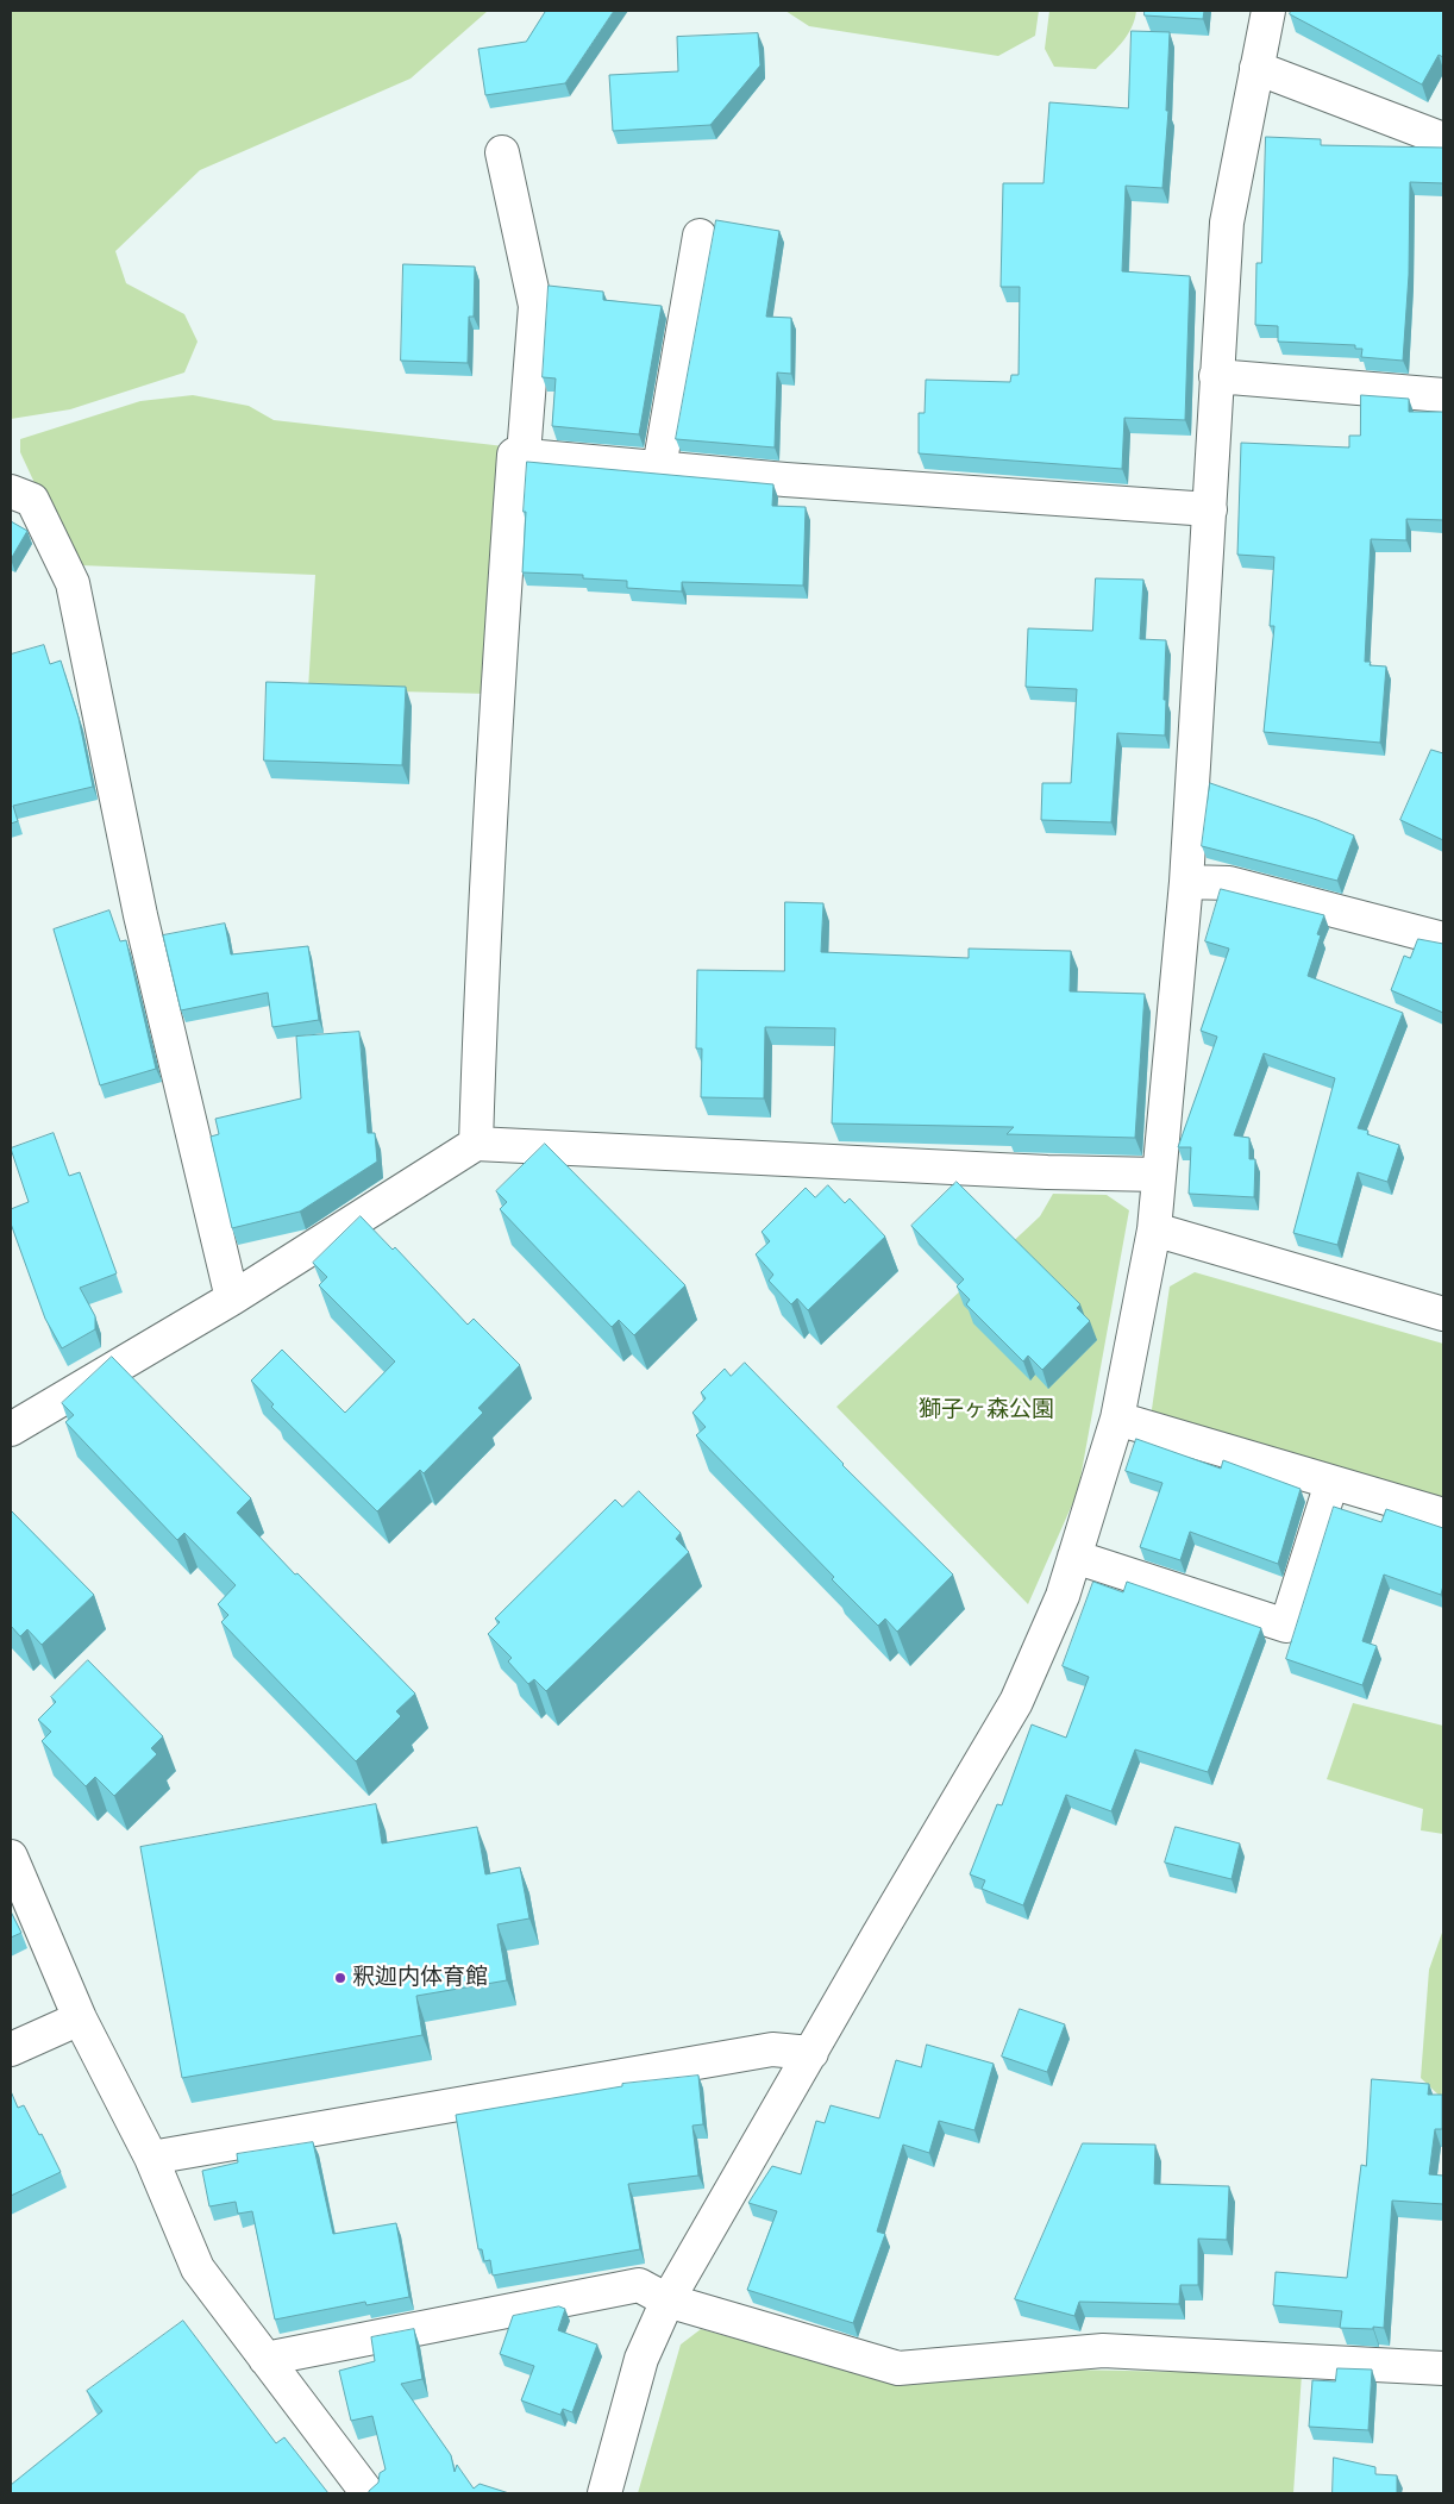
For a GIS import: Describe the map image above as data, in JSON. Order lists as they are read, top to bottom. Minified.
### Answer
{"parks":["獅子ヶ森公園"],"places":["釈迦内体育館"]}
